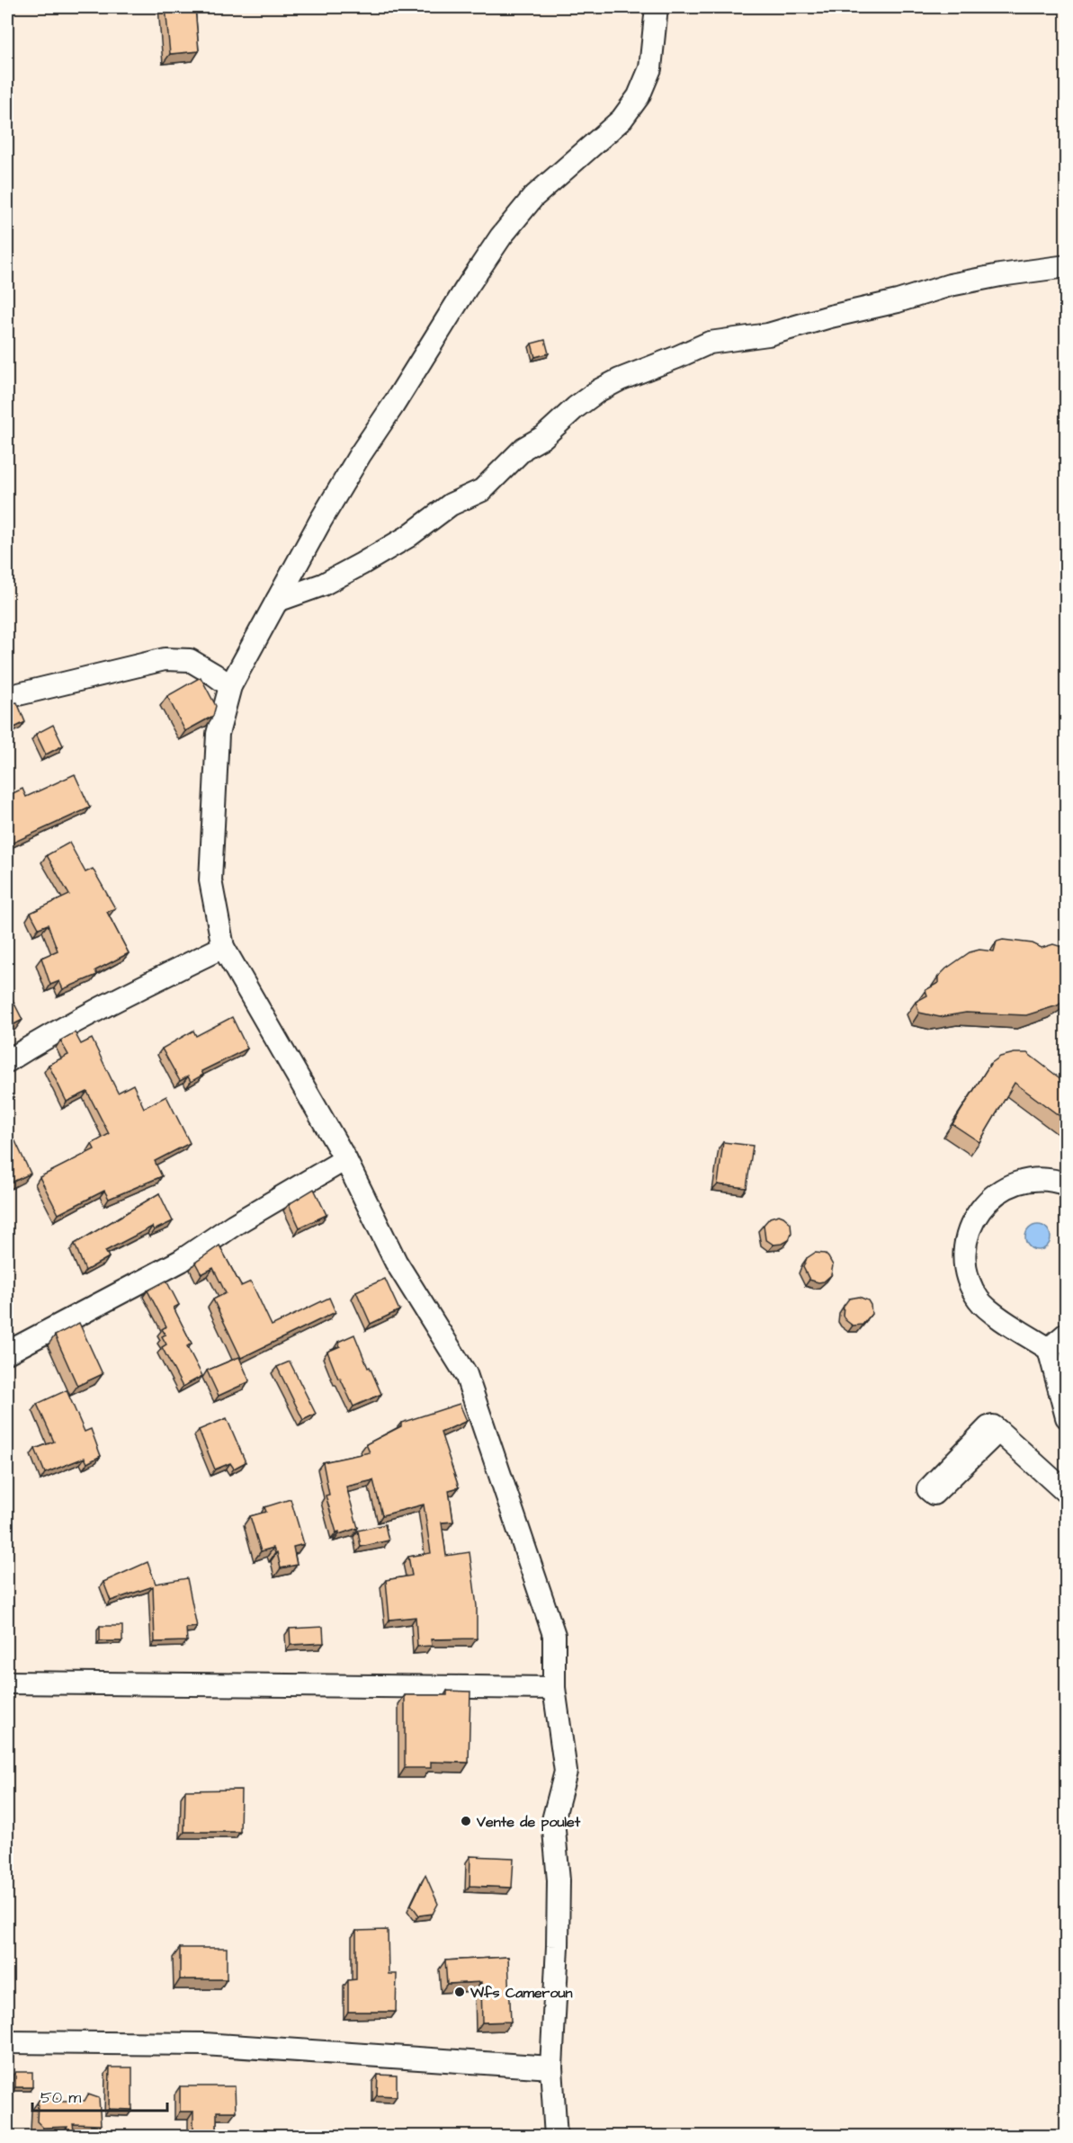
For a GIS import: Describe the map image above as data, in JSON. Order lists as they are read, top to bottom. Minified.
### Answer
{"places":["Vente de poulet","Wfs Cameroun"],"scale_bar":"50 m"}
